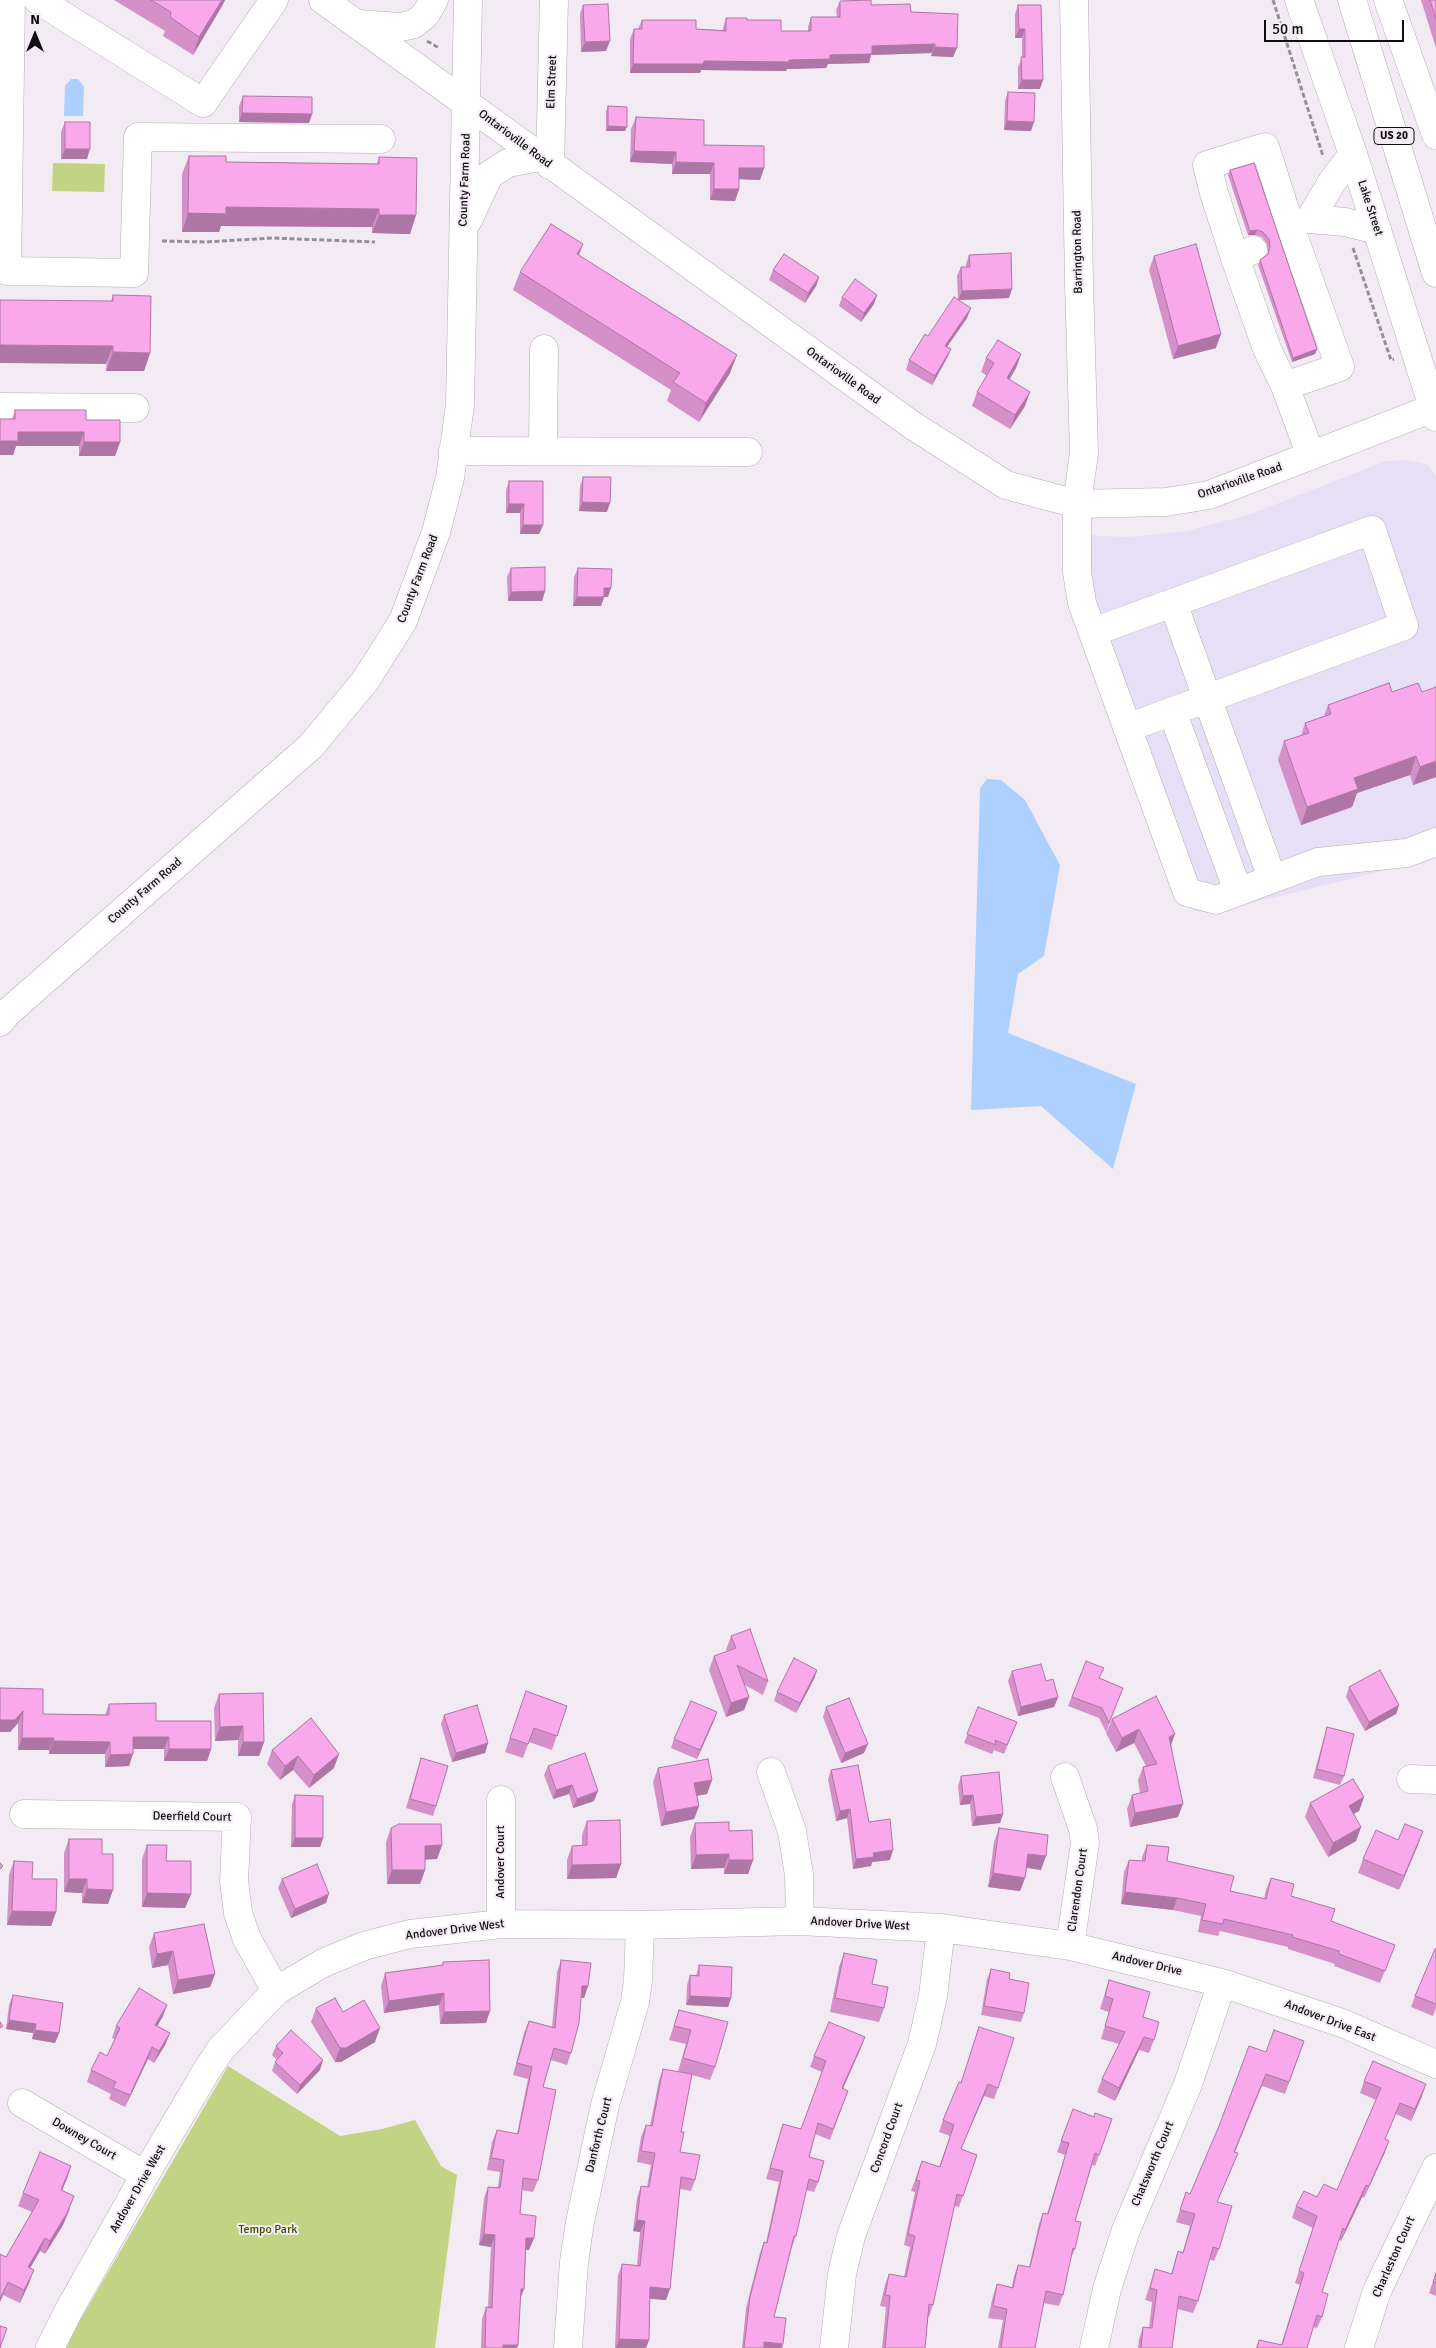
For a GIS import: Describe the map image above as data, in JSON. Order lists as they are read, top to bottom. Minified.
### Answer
{"streets":{"main road":["Elm Street","US 20","Ontarioville Road","County Farm Road","Lake Street","Barrington Road","Deerfield Court","Andover Court","Clarendon Court","Andover Drive West","Andover Drive","Andover Drive East","Danforth Court","Concord Court","Downey Court","Chatsworth Court","Charleston Court"]},"crossings":[["Elm Street","Ontarioville Road"],["Ontarioville Road","County Farm Road"],["Ontarioville Road","Lake Street"],["Ontarioville Road","Barrington Road"],["Deerfield Court","Andover Drive West"],["Andover Court","Andover Drive West"],["Clarendon Court","Andover Drive West"],["Clarendon Court","Andover Drive"],["Andover Drive West","Andover Drive"],["Andover Drive West","Danforth Court"],["Andover Drive West","Concord Court"],["Andover Drive West","Downey Court"],["Andover Drive","Andover Drive East"],["Andover Drive","Chatsworth Court"],["Andover Drive East","Chatsworth Court"]],"parks":["Tempo Park"],"scale_bar":"50 m","north":"top"}
